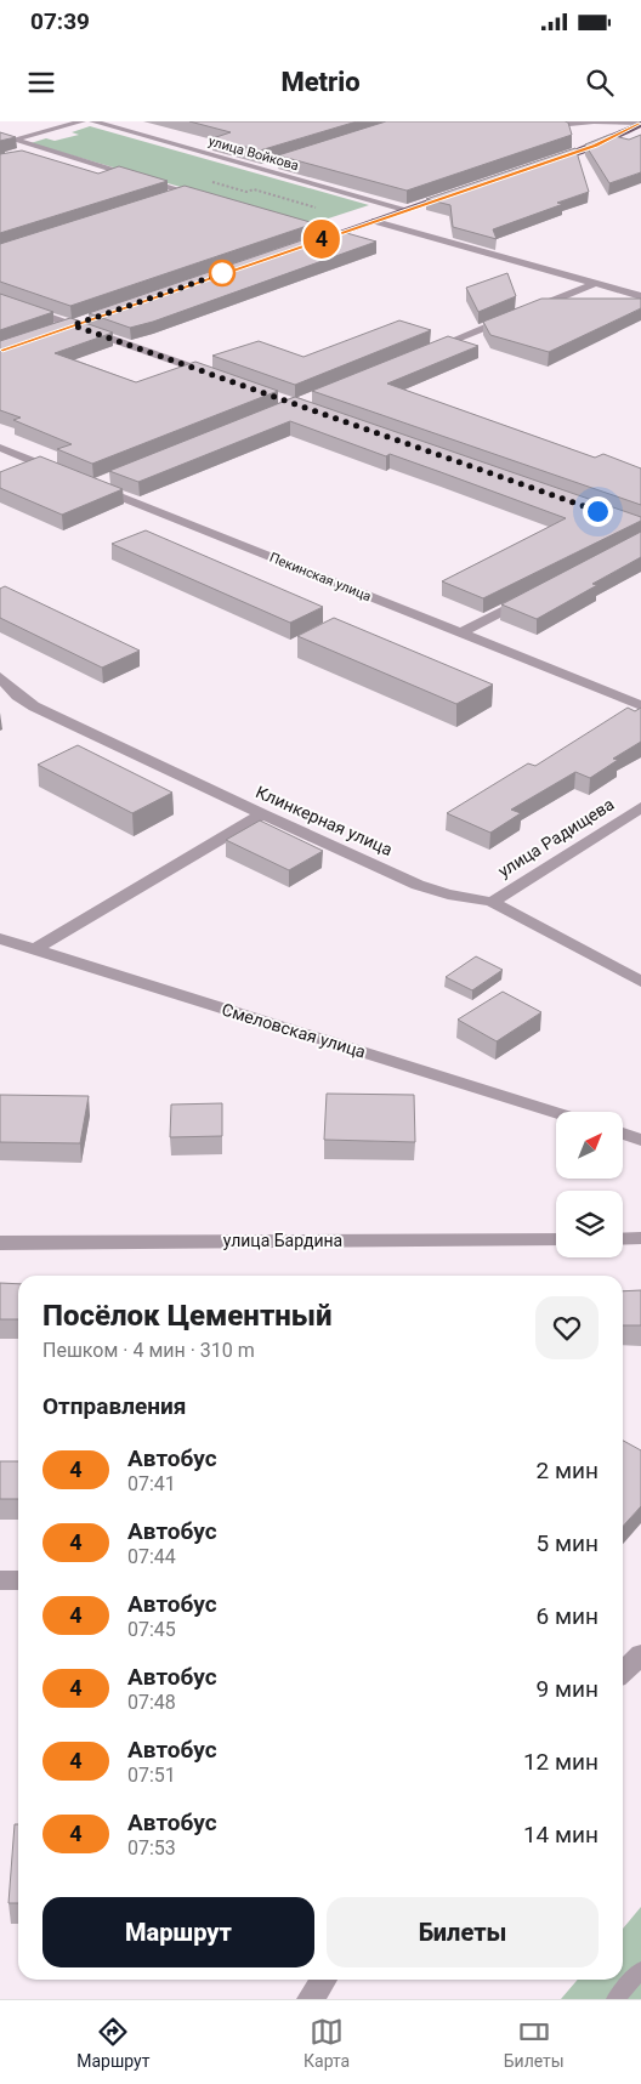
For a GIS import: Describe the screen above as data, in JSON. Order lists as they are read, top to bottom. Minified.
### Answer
{"streets":{"street":["улица Войкова","Пекинская улица","Клинкерная улица","улица Радищева","Смеловская улица","улица Бардина"]},"crossings":[["Клинкерная улица","улица Радищева"]],"lines":["bus line 4"],"north":"top right","page":{"status":"07:39","header":"Metrio","on_map":"4","heading":[["Посёлок Цементный","Пешком · 4 мин · 310 m"],"Отправления"],"list":[{"mark":"4","name":"Автобус","note":"07:41","value":"2 мин"},{"mark":"4","name":"Автобус","note":"07:44","value":"5 мин"},{"mark":"4","name":"Автобус","note":"07:45","value":"6 мин"},{"mark":"4","name":"Автобус","note":"07:48","value":"9 мин"},{"mark":"4","name":"Автобус","note":"07:51","value":"12 мин"},{"mark":"4","name":"Автобус","note":"07:53","value":"14 мин"}],"buttons":["Маршрут","Билеты"],"tabs":["Маршрут","Карта","Билеты"]}}
